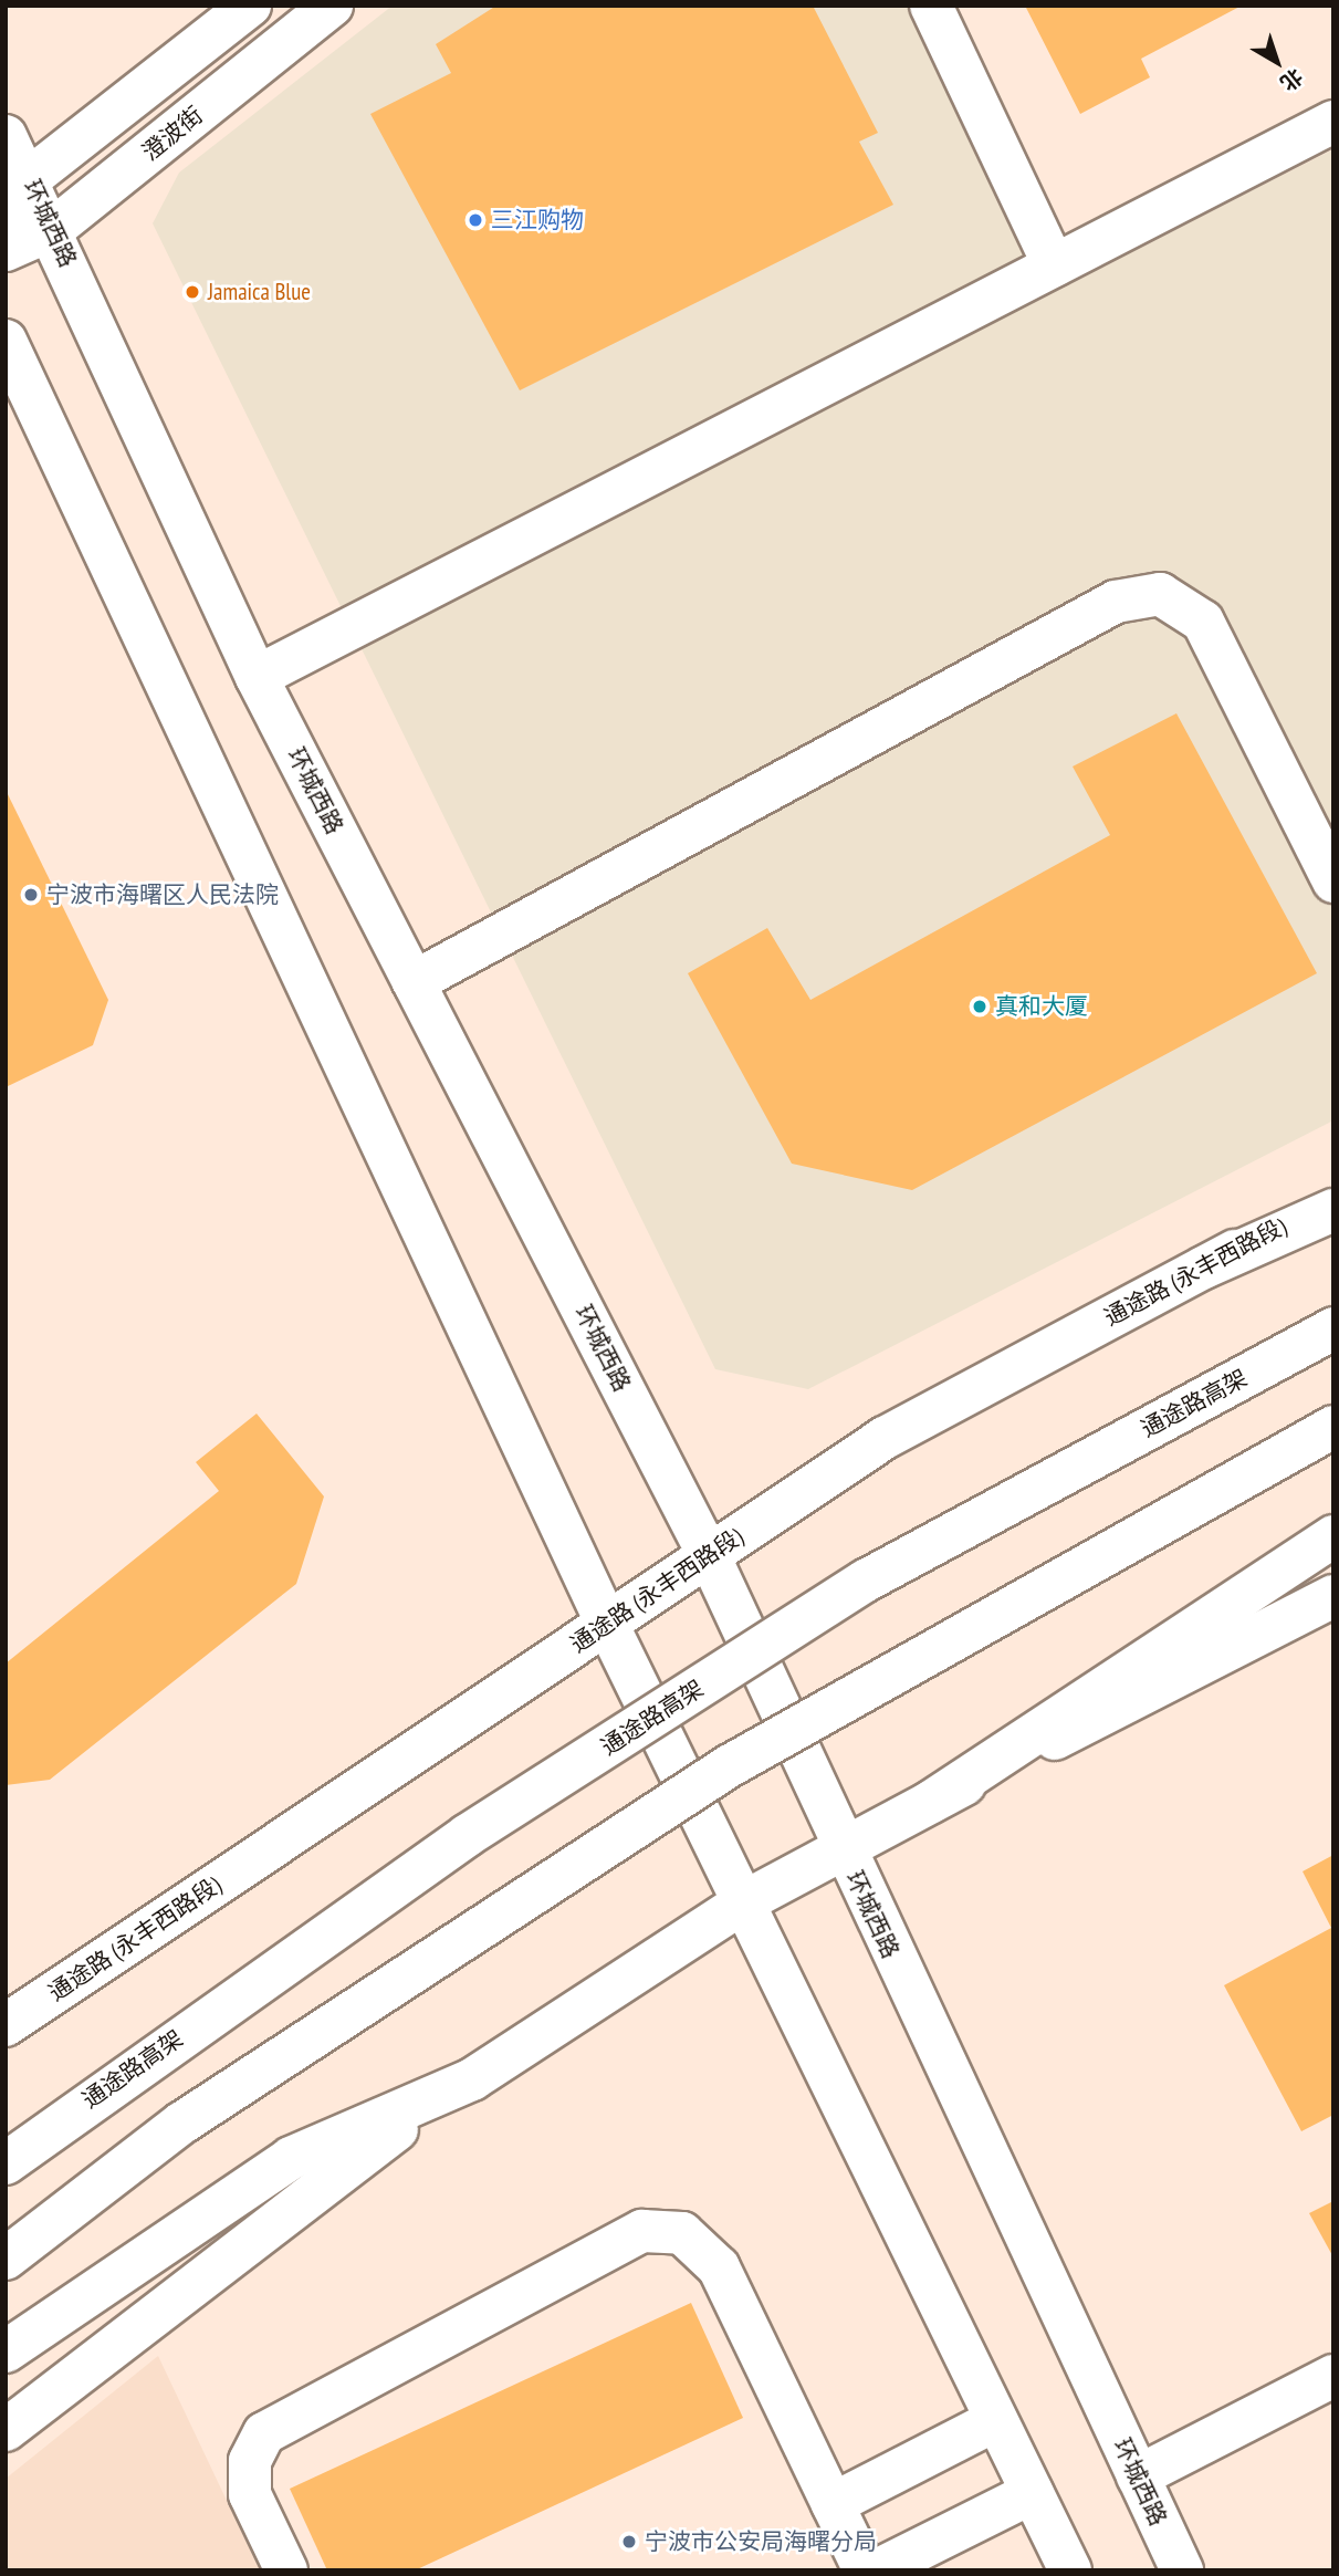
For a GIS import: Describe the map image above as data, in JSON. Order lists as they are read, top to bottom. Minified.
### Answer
{"streets":{"main road":["澄波街","环城西路","通途路 (永丰西路段)","通途路高架"]},"crossings":[["澄波街","环城西路"],["环城西路","通途路 (永丰西路段)"]],"places":["三江购物","Jamaica Blue","宁波市海曙区人民法院","真和大厦","宁波市公安局海曙分局"],"north":"bottom right"}
